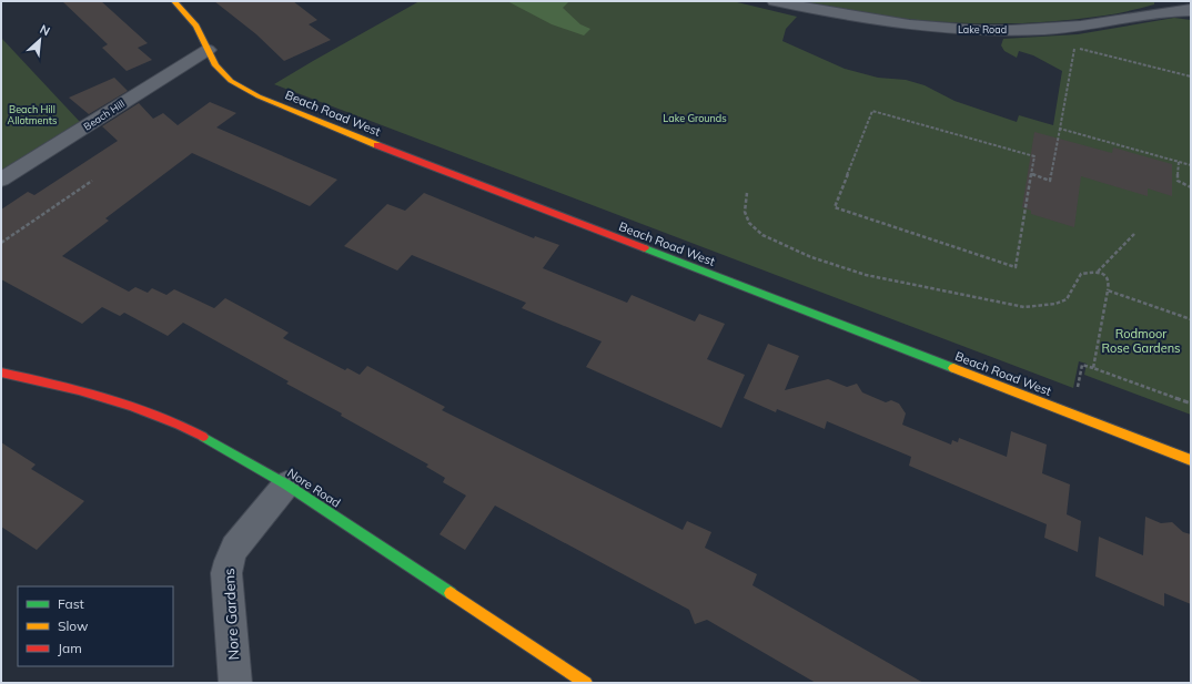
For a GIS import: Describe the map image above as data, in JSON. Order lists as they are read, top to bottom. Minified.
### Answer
{"streets":{"street":["Lake Road","Beach Road West","Beach Hill","Nore Road","Nore Gardens"]},"crossings":[["Beach Road West","Beach Hill"],["Nore Road","Nore Gardens"]],"parks":["Beach Hill Allotments","Lake Grounds","Rodmoor Rose Gardens"],"legend":["Fast","Slow","Jam"],"north":"top right"}
